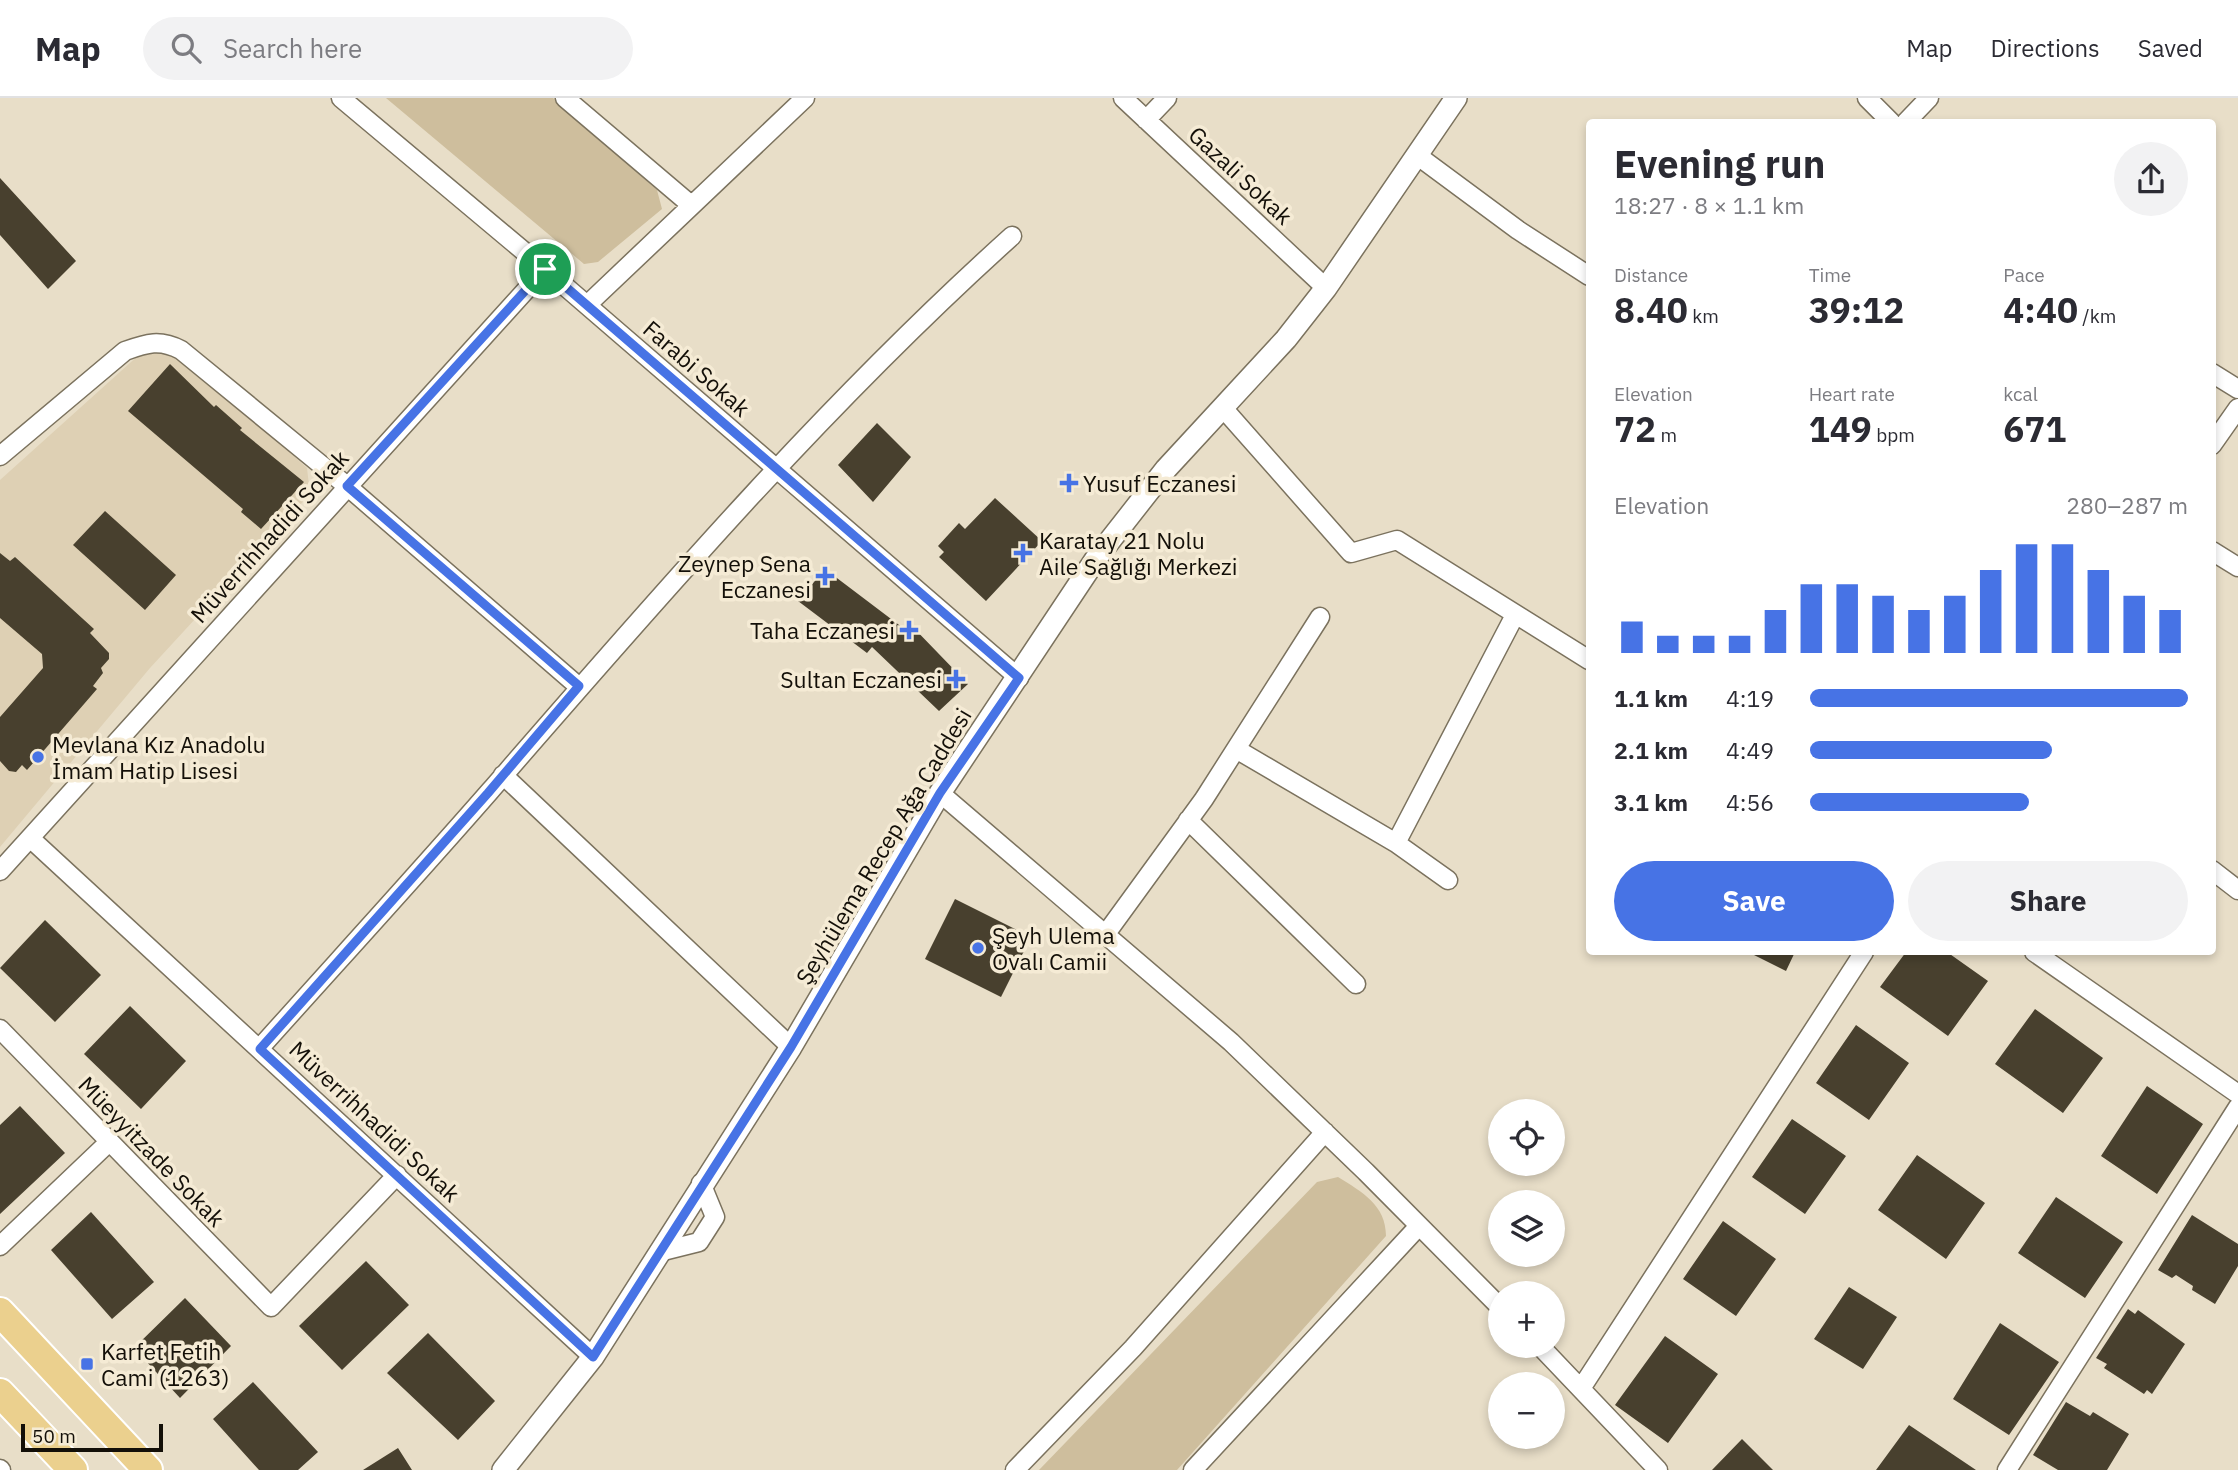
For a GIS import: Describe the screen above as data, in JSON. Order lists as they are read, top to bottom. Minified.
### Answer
{"streets":{"street":["Gazali Sokak","Farabi Sokak","Müverrihhadidi Sokak","Şeyhülema Recep Ağa Caddesi","Müeyyitzade Sokak"]},"crossings":[["Gazali Sokak","Şeyhülema Recep Ağa Caddesi"],["Farabi Sokak","Müverrihhadidi Sokak"],["Farabi Sokak","Şeyhülema Recep Ağa Caddesi"],["Müverrihhadidi Sokak","Şeyhülema Recep Ağa Caddesi"],["Müverrihhadidi Sokak","Müeyyitzade Sokak"]],"places":{"health":["Yusuf Eczanesi","Karatay 21 Nolu Aile Sağlığı Merkezi","Zeynep Sena Eczanesi","Taha Eczanesi","Sultan Eczanesi"],"other":["Mevlana Kız Anadolu İmam Hatip Lisesi","Şeyh Ulema Ovalı Camii"],"transit":["Karfet Fetih Cami (1263)"]},"scale_bar":"50 m","page":{"header":"Map","search":"Search here","nav":["Map","Directions","Saved"],"heading":["Evening run","18:27 · 8 × 1.1 km"],"stats":[["Distance","8.40 km"],["Time","39:12"],["Pace","4:40 /km"],["Elevation","72 m"],["Heart rate","149 bpm"],["kcal","671"]],"chart":["Elevation","280–287 m"],"list":[{"name":"1.1 km","note":"4:19"},{"name":"2.1 km","note":"4:49"},{"name":"3.1 km","note":"4:56"}],"buttons":["Save","Share"],"map_buttons":["+","−"],"scale":"50 m"}}
